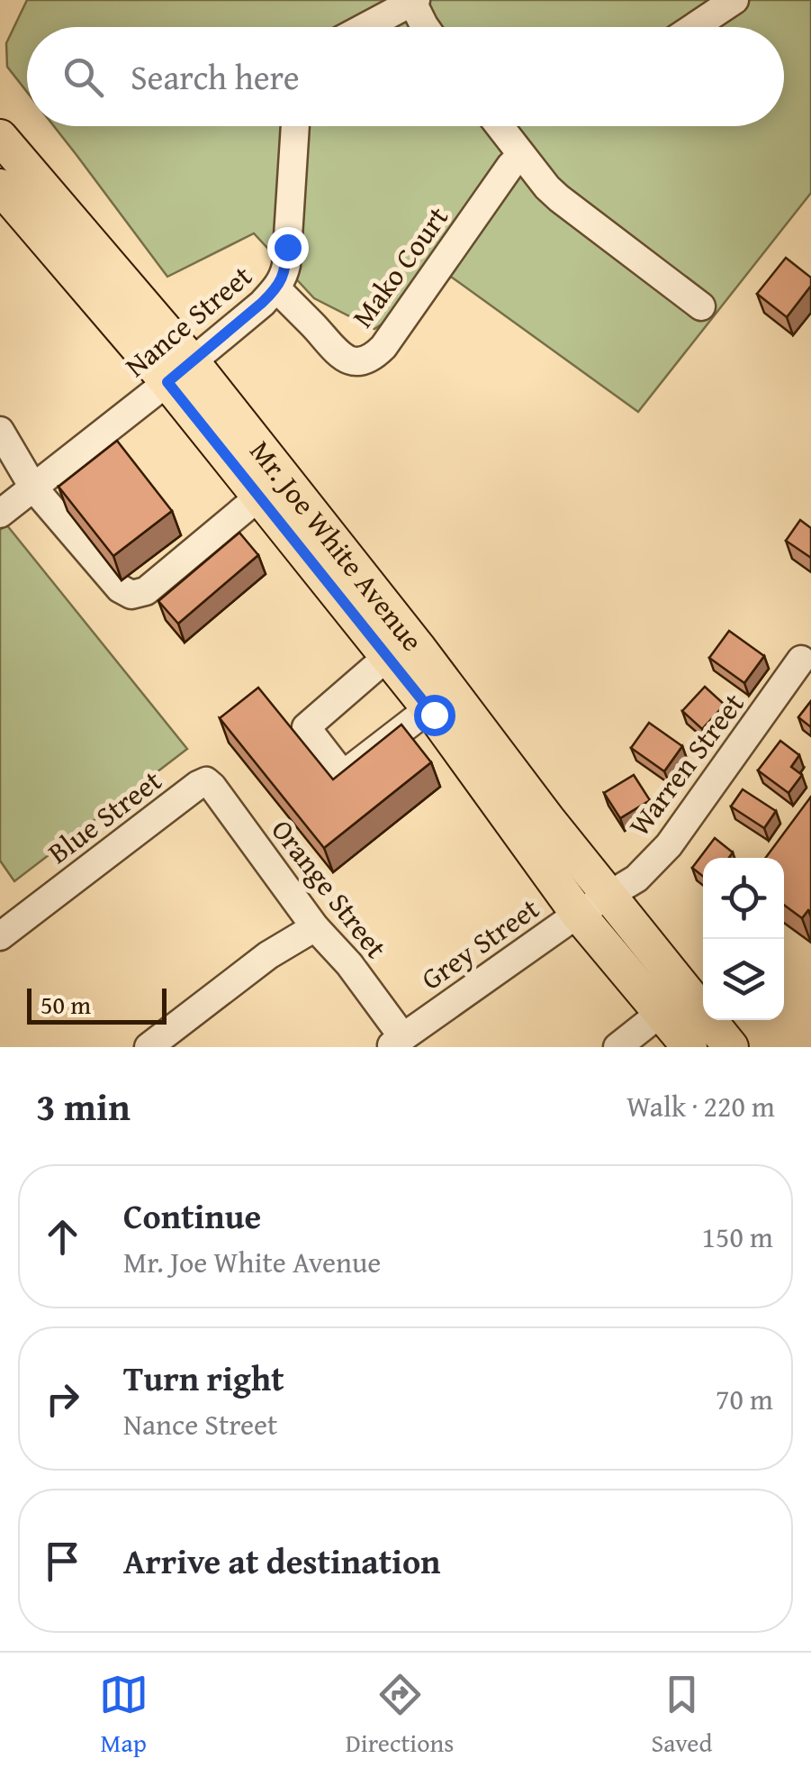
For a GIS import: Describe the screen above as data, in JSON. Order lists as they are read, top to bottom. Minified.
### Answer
{"streets":{"main road":["Mr. Joe White Avenue"],"street":["Mako Court","Nance Street","Warren Street","Blue Street","Orange Street","Grey Street"]},"crossings":[["Mako Court","Nance Street"],["Nance Street","Mr. Joe White Avenue"],["Mr. Joe White Avenue","Warren Street"],["Mr. Joe White Avenue","Grey Street"],["Warren Street","Grey Street"],["Blue Street","Orange Street"],["Orange Street","Grey Street"]],"scale_bar":"50 m","page":{"search":"Search here","scale":"50 m","heading":["3 min","Walk · 220 m"],"list":[["Continue","Mr. Joe White Avenue","150 m"],["Turn right","Nance Street","70 m"],"Arrive at destination"],"nav":["Map","Directions","Saved"]}}
